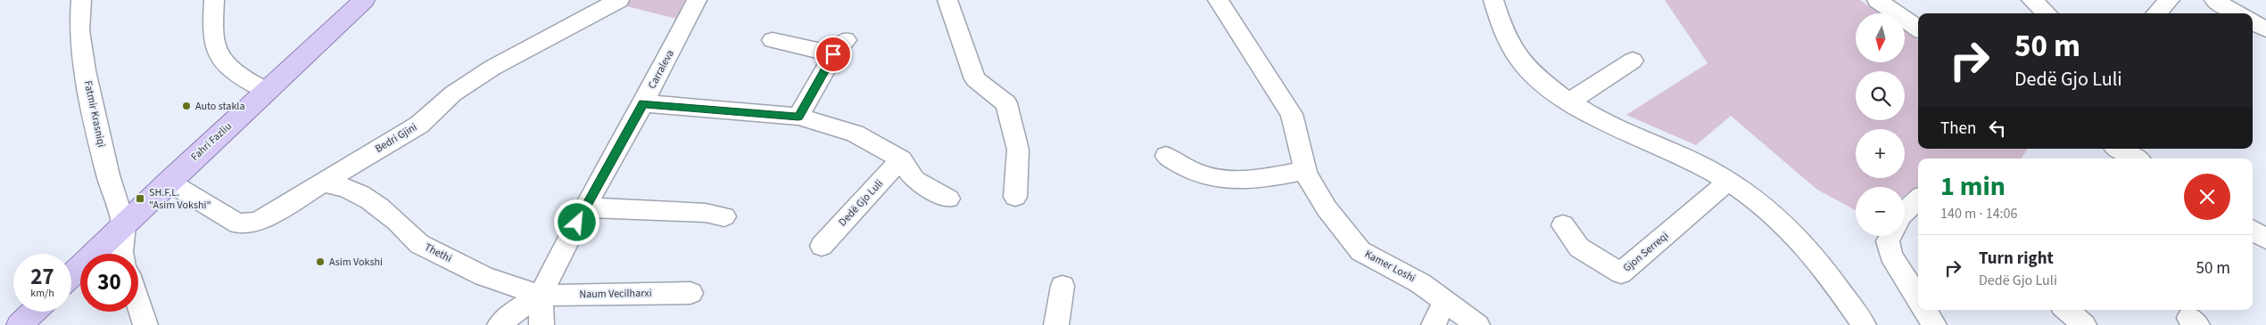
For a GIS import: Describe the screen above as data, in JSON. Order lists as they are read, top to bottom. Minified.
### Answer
{"streets":{"main road":["Fahri Fazliu"],"street":["Carraleva","Fatmir Krasniqi","Bedri Gjini","Dedë Gjo Luli","Gjon Serreqi","Thethi","Kamer Loshi","Naum Vecilharxi"]},"crossings":[["Carraleva","Thethi"],["Carraleva","Naum Vecilharxi"],["Fatmir Krasniqi","Fahri Fazliu"],["Bedri Gjini","Fahri Fazliu"],["Bedri Gjini","Thethi"],["Thethi","Naum Vecilharxi"]],"places":{"other":["Auto stakla","Asim Vokshi"],"transit":["SH.F.L. \"Asim Vokshi\""]},"north":"bottom","page":{"map_buttons":["+","−"],"turn":["50 m","Dedë Gjo Luli"],"then":"Then","heading":["1 min","140 m · 14:06"],"list":[{"name":"Turn right","note":"Dedë Gjo Luli","value":"50 m"}],"speed":"27 km/h","limit":"30"}}
